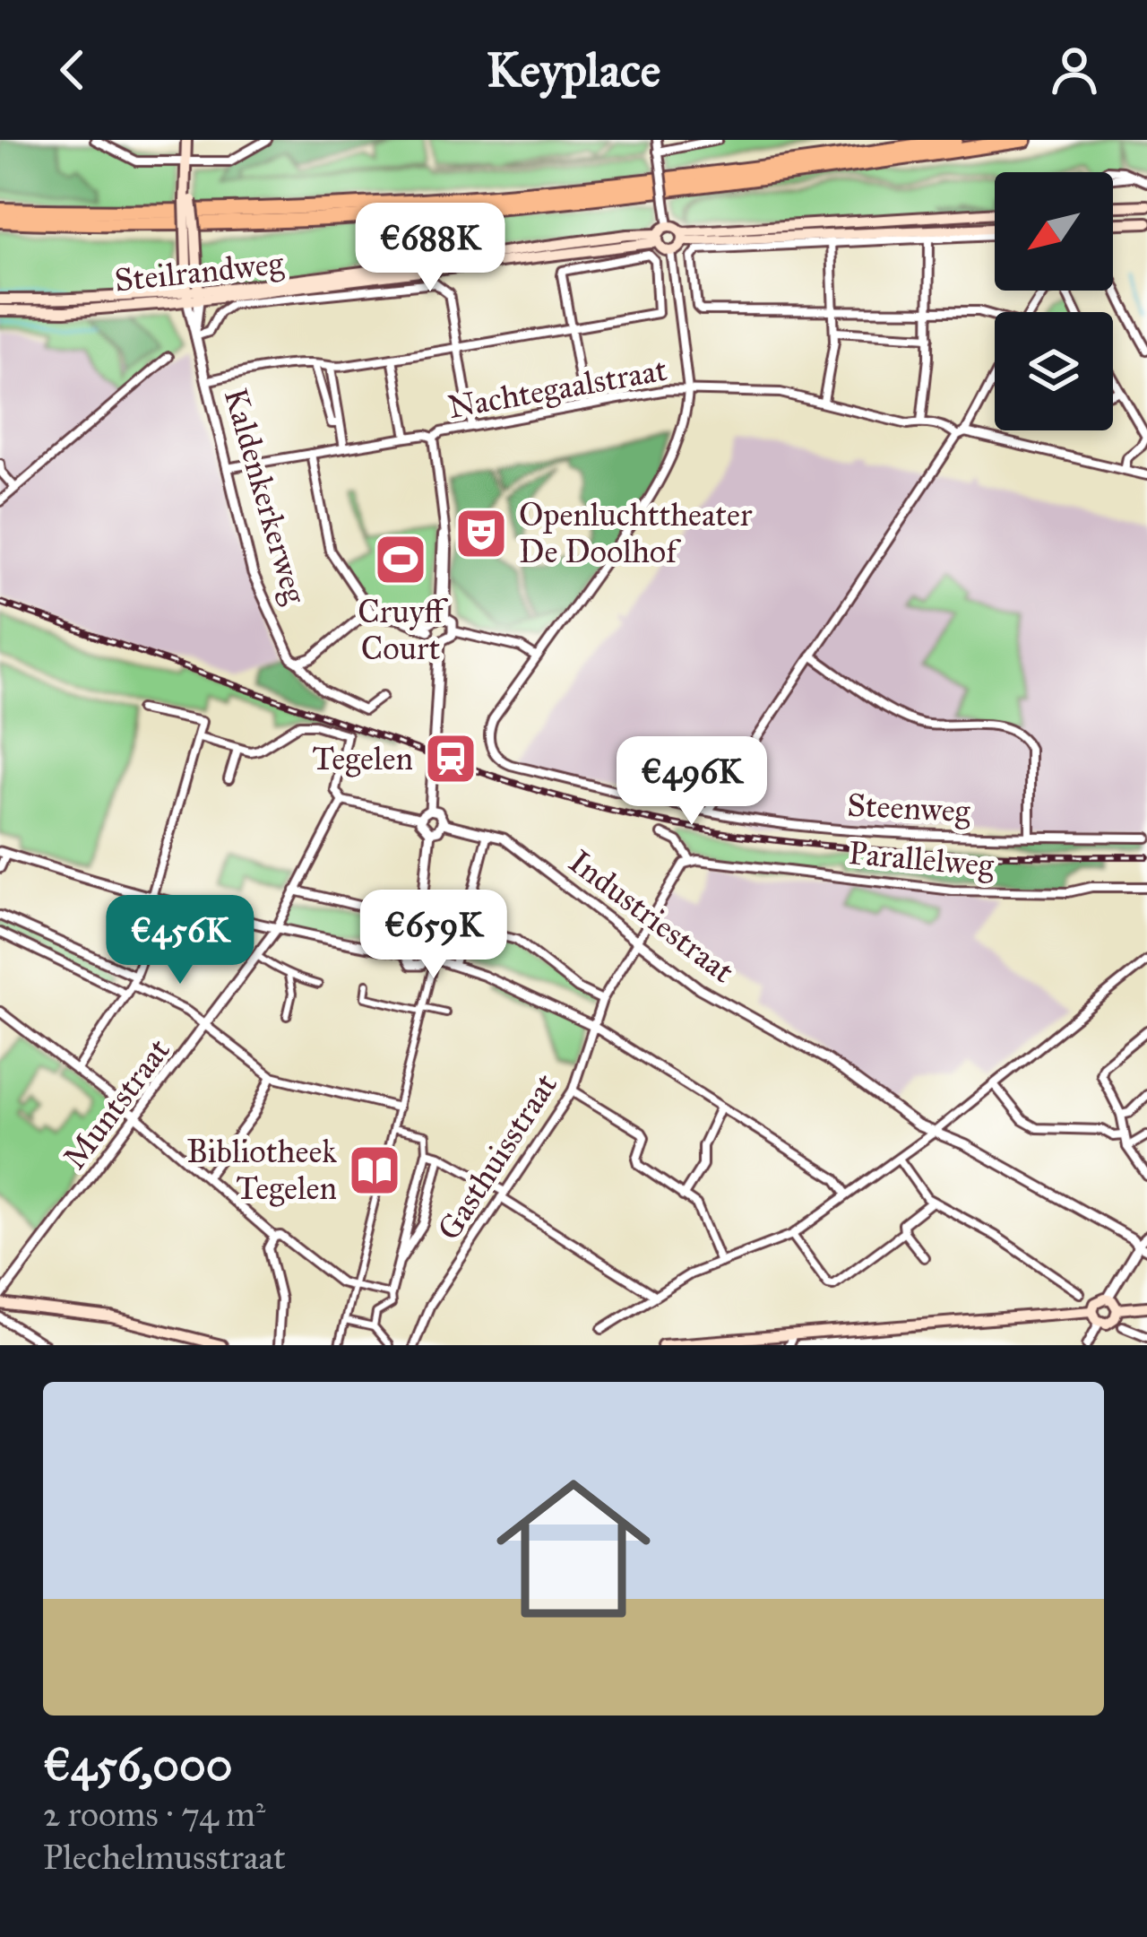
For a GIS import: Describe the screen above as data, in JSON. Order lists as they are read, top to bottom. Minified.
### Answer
{"streets":{"main road":["Steilrandweg","Kaldenkerkerweg"],"street":["Nachtegaalstraat","Steenweg","Parallelweg","Industriestraat","Muntstraat","Gasthuisstraat"]},"crossings":[["Steilrandweg","Kaldenkerkerweg"],["Nachtegaalstraat","Kaldenkerkerweg"],["Industriestraat","Gasthuisstraat"]],"places":{"theatre":["Openluchttheater De Doolhof"],"sports":["Cruyff Court"],"station":["Tegelen"],"library":["Bibliotheek Tegelen"]},"north":"bottom left","page":{"header":"Keyplace","price":["€688K","€496K","€659K","€456K"],"list":[{"name":"€456,000","note":"2 rooms · 74 m² · Plechelmusstraat"}]}}
